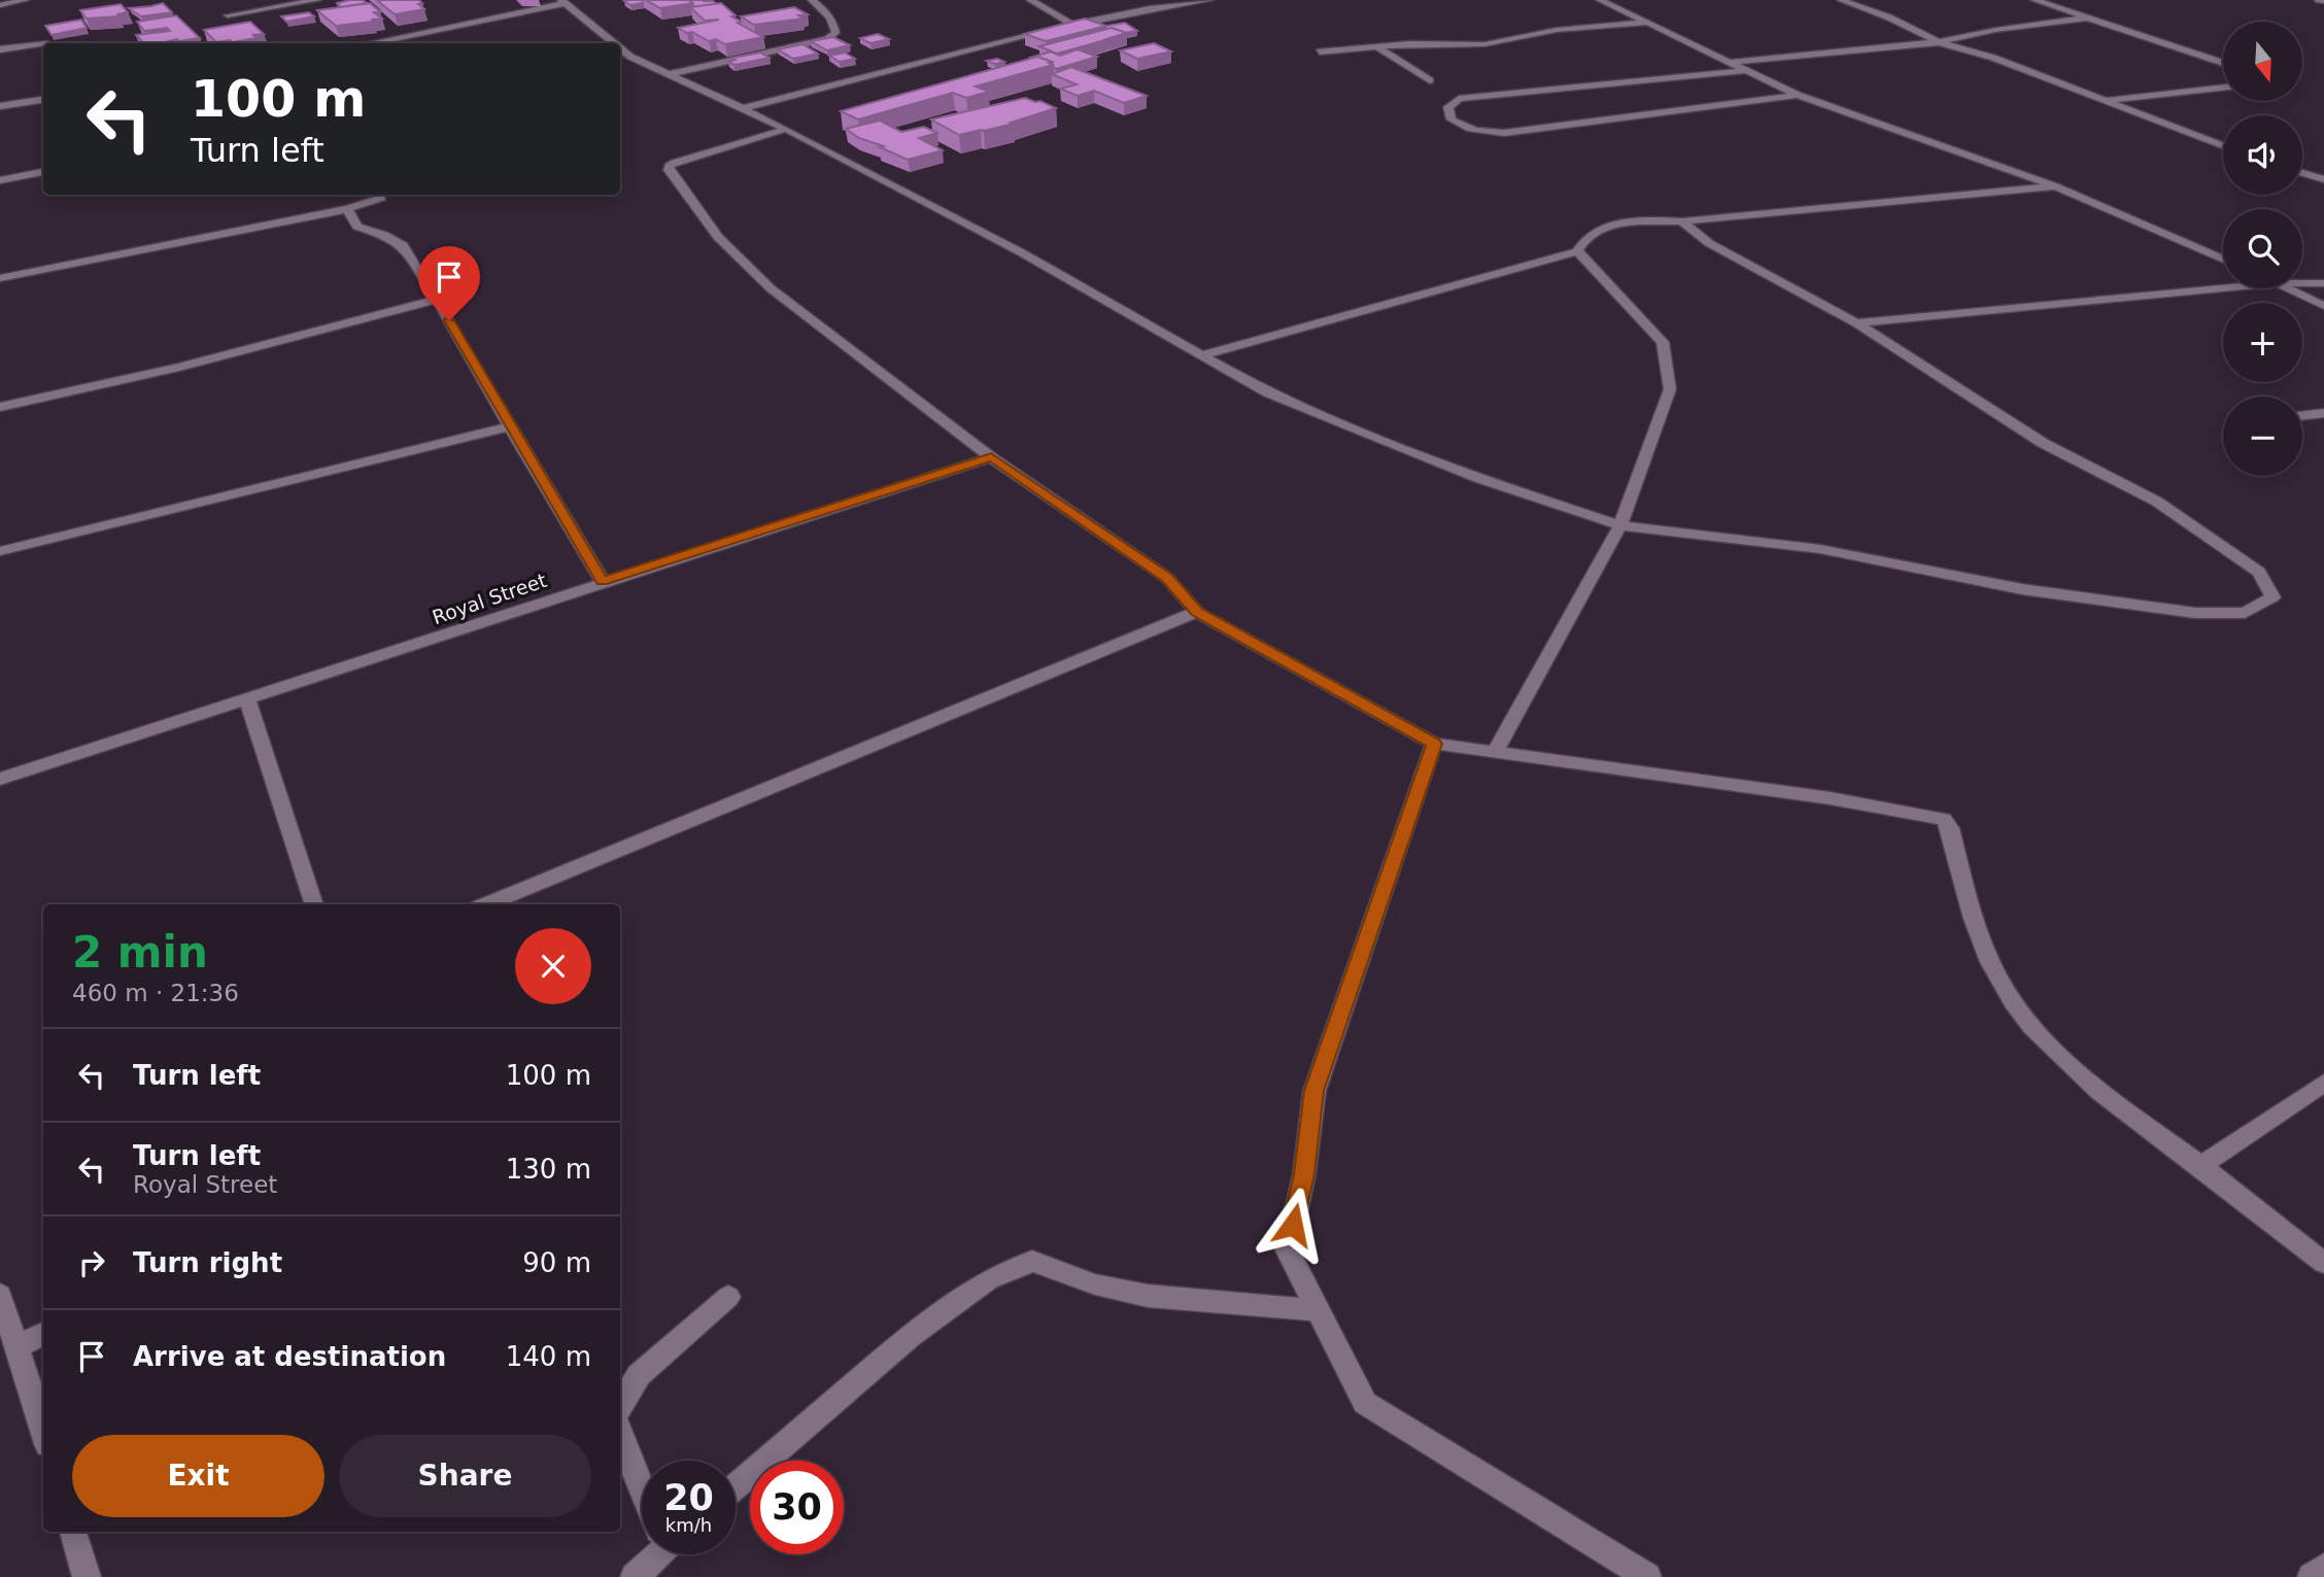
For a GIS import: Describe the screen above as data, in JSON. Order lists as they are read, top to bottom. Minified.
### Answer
{"streets":{"street":["Royal Street"]},"north":"bottom","page":{"map_buttons":["+","−"],"turn":["100 m","Turn left"],"heading":["2 min","460 m · 21:36"],"list":[{"name":"Turn left","value":"100 m"},{"name":"Turn left","note":"Royal Street","value":"130 m"},{"name":"Turn right","value":"90 m"},{"name":"Arrive at destination","value":"140 m"}],"buttons":["Exit","Share"],"speed":"20 km/h","limit":"30"}}
